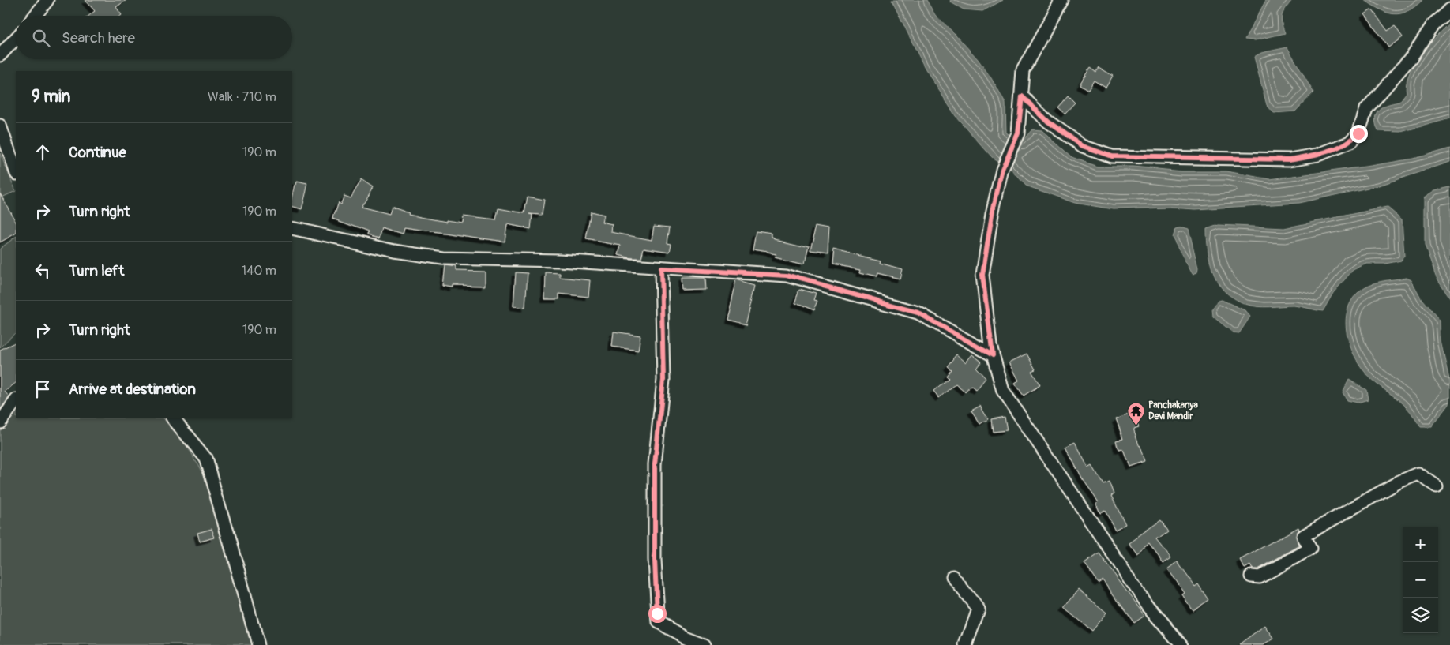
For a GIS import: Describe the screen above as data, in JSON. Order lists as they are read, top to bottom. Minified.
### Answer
{"places":{"temple":["Panchakanya Devi Mandir"]},"page":{"search":"Search here","heading":["9 min","Walk · 710 m"],"list":[["Continue","190 m"],["Turn right","190 m"],["Turn left","140 m"],["Turn right","190 m"],"Arrive at destination"],"map_buttons":["+","−"]}}
